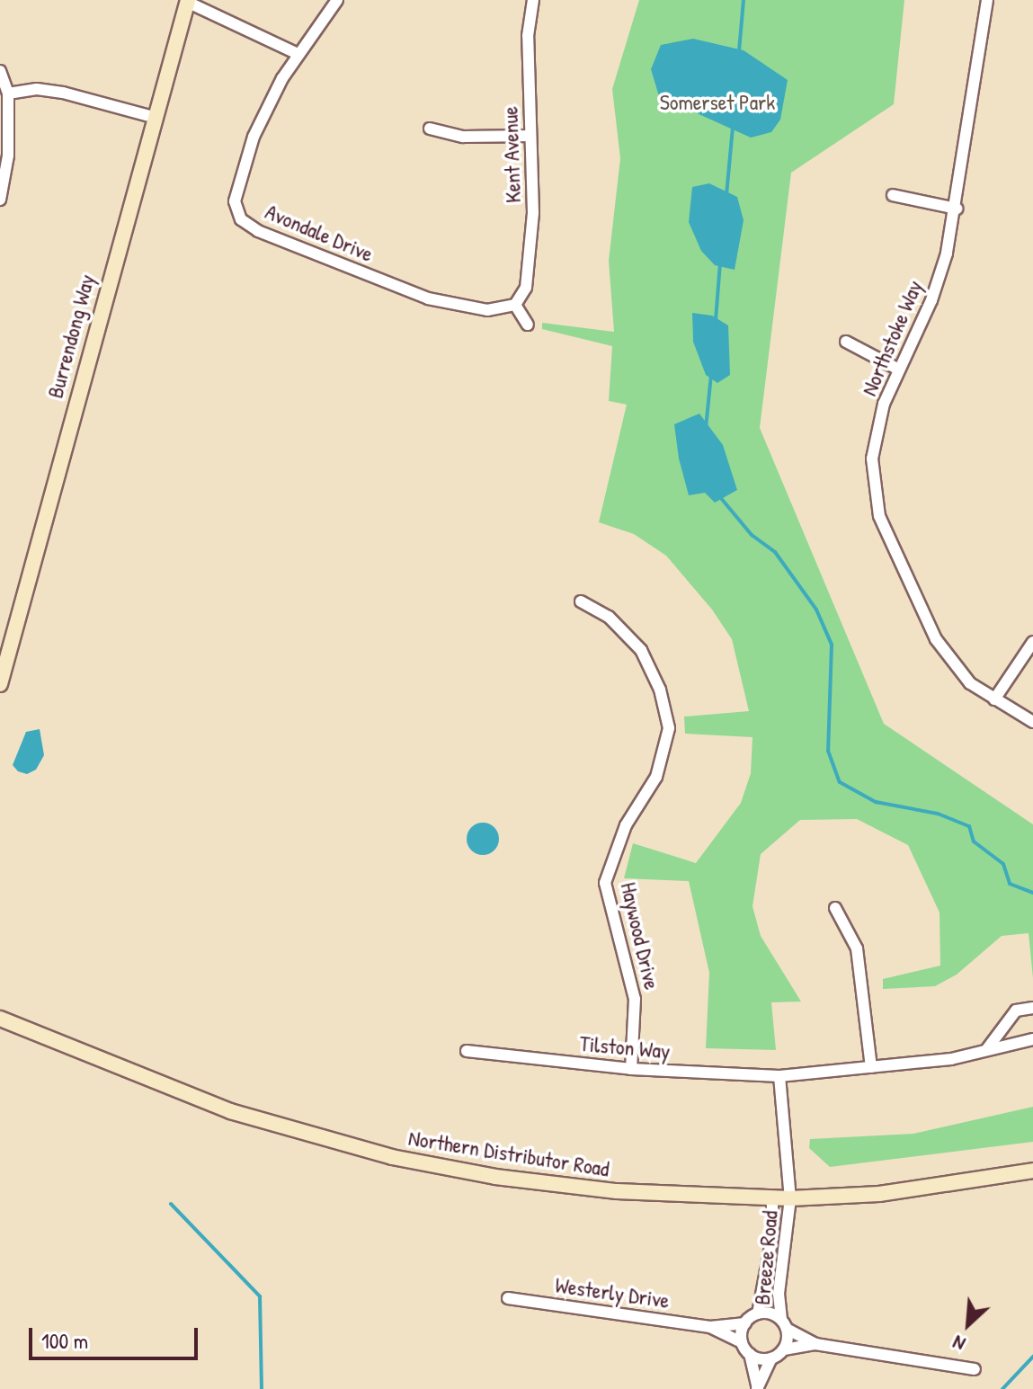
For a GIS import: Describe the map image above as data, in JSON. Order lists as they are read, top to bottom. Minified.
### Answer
{"streets":{"main road":["Burrendong Way","Northern Distributor Road"],"street":["Kent Avenue","Avondale Drive","Northstoke Way","Haywood Drive","Tilston Way","Breeze Road","Westerly Drive"]},"crossings":[["Kent Avenue","Avondale Drive"],["Haywood Drive","Tilston Way"],["Northern Distributor Road","Breeze Road"],["Breeze Road","Westerly Drive"]],"parks":["Somerset Park"],"scale_bar":"100 m","north":"bottom left"}
